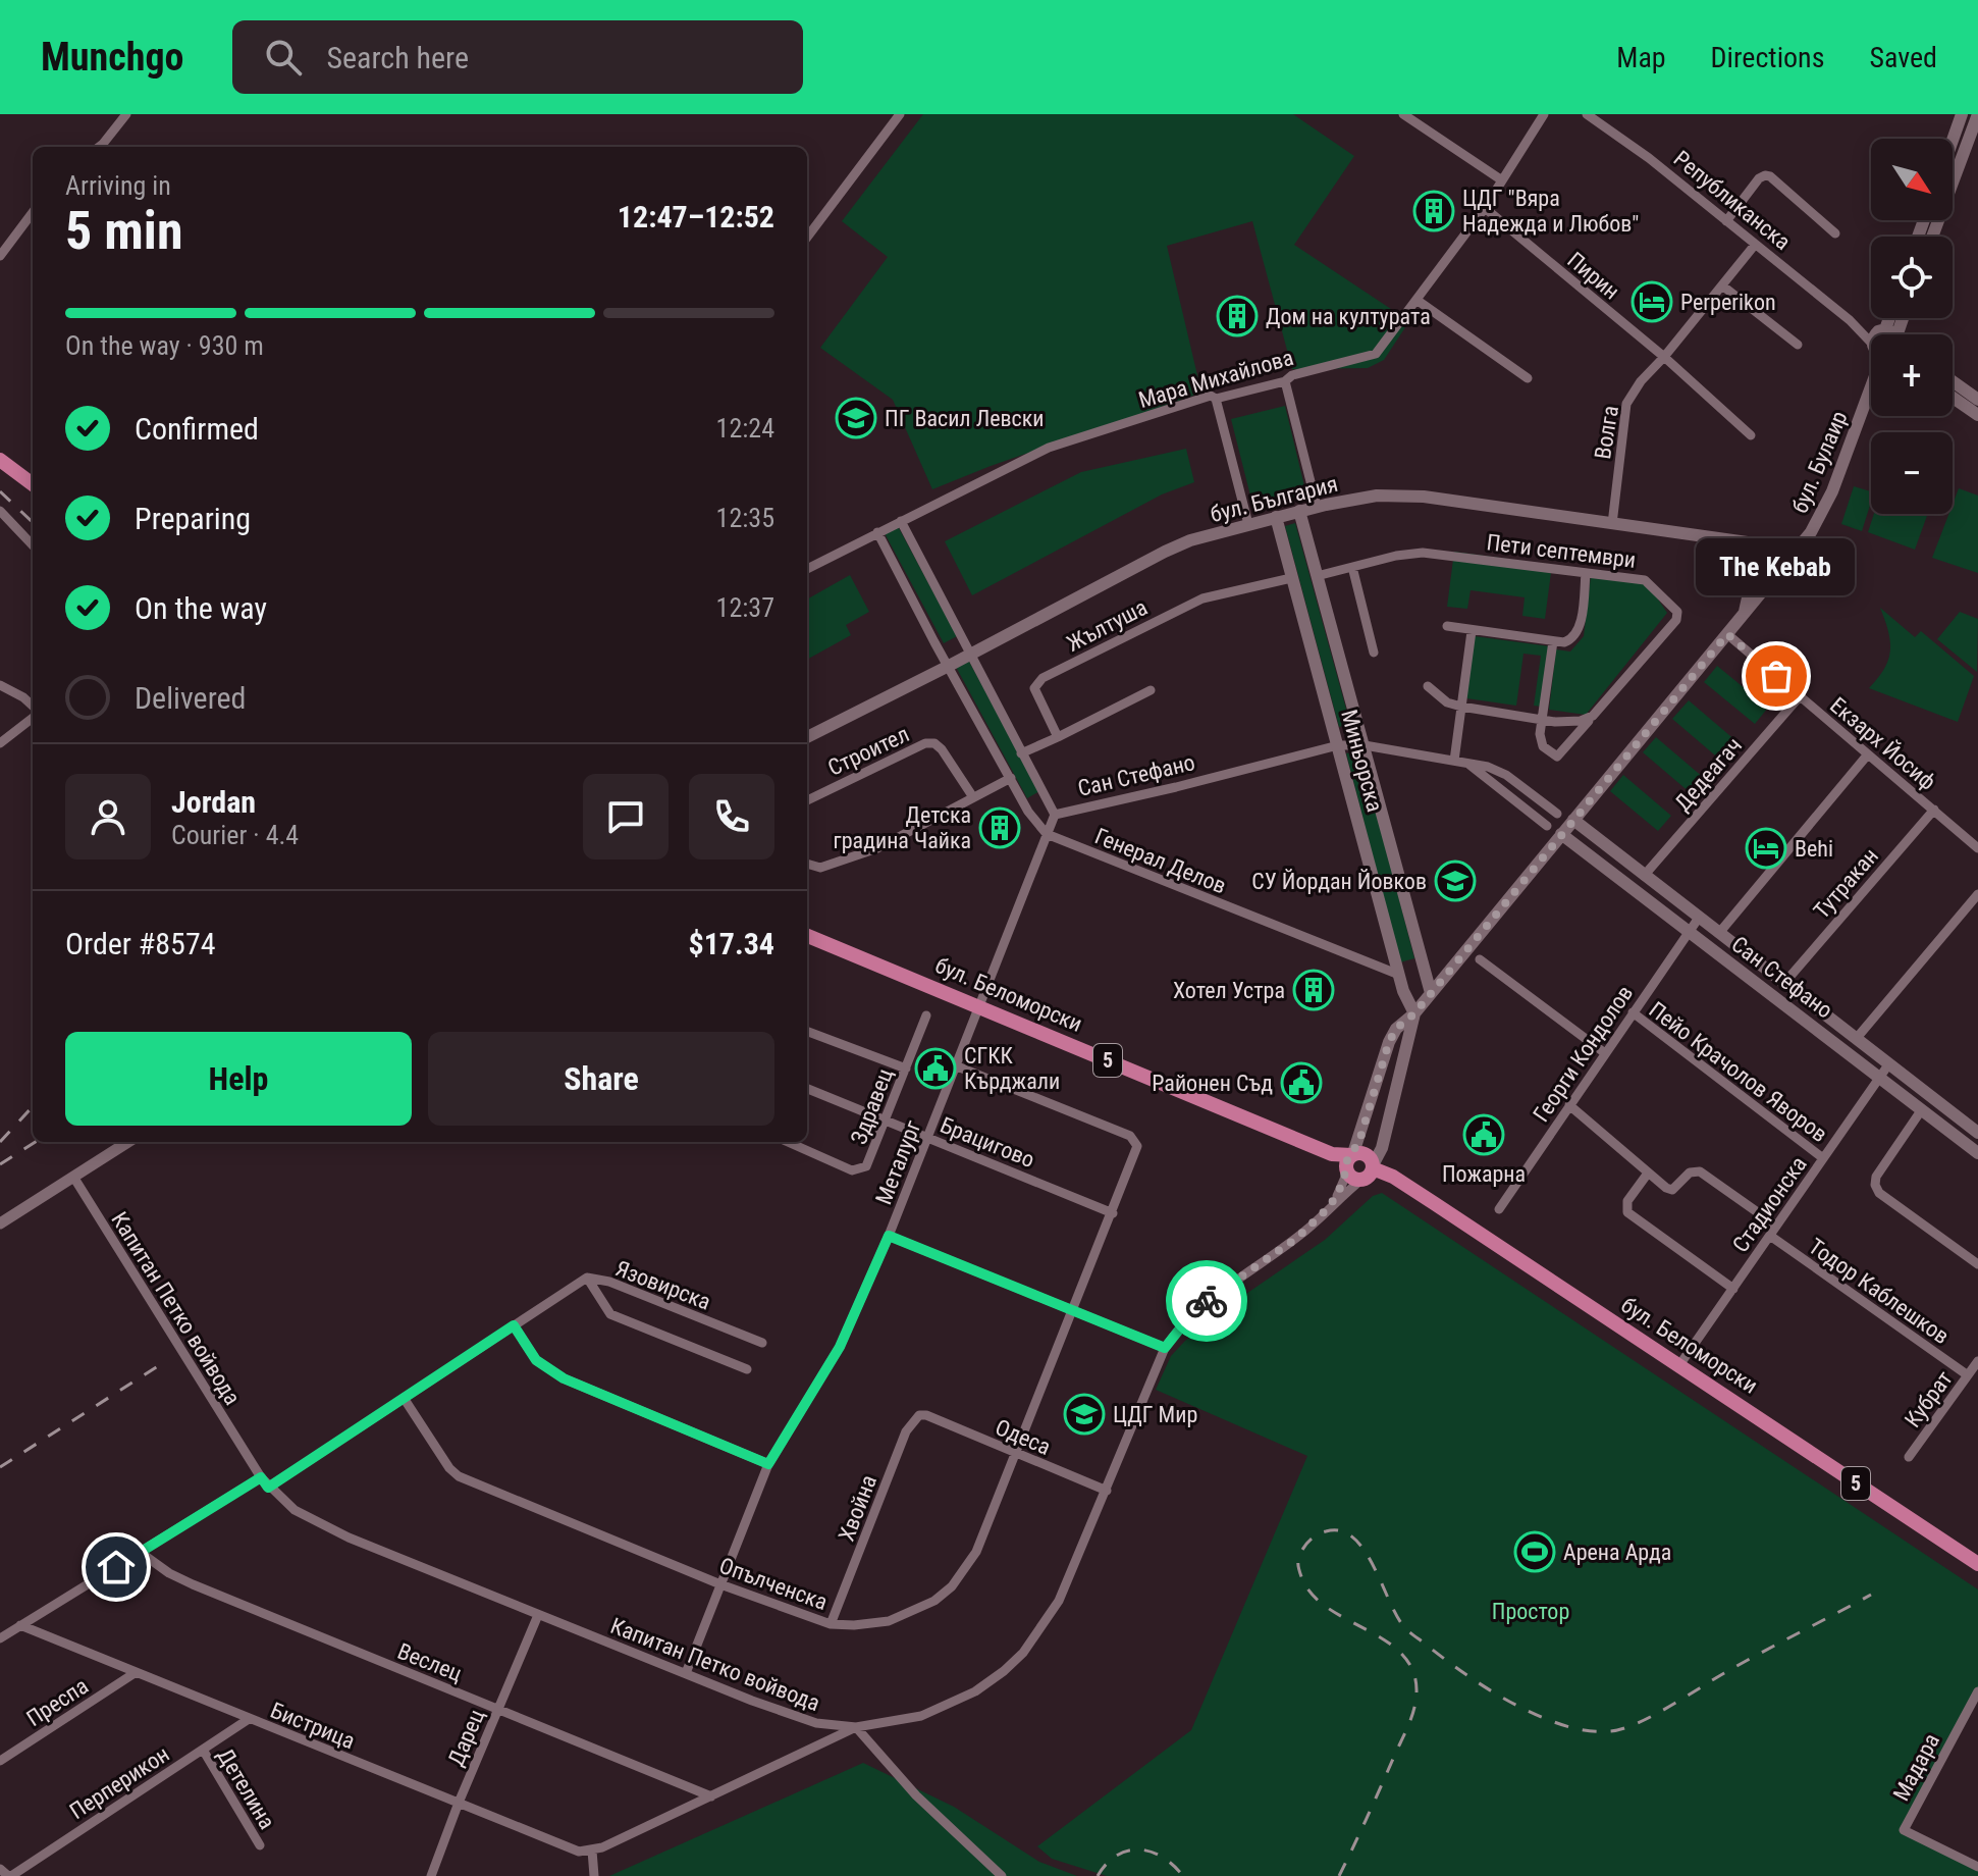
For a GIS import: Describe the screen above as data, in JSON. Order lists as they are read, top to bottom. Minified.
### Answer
{"streets":{"main road":["бул. Булаир","бул. България","Миньорска","Сан Стефано","бул. Беломорски","5"],"street":["Републиканска","Пирин","Мара Михайлова","Волга","Пети септември","Жълтуша","Екзарх Йосиф","Строител","Дедеагач","Генерал Делов","Тутракан","Георги Кондолов","Пейо Крачолов Яворов","Здравец","Брацигово","Металург","Стадионска","Язовирска","Тодор Каблешков","Капитан Петко войвода","Кубрат","Одеса","Хвойна","Опълченска","Веслец","Преспа","Бистрица","Дарец","Мадара","Перперикон","Детелина"]},"crossings":[["Републиканска","Волга"],["Пирин","Мара Михайлова"],["Пирин","Волга"],["Волга","бул. България"],["бул. Булаир","бул. България"],["бул. Булаир","Екзарх Йосиф"],["бул. Булаир","Миньорска"],["бул. Булаир","Сан Стефано"],["бул. Булаир","бул. Беломорски"],["бул. Булаир","5"],["бул. Булаир","Капитан Петко войвода"],["бул. България","Миньорска"],["Пети септември","Миньорска"],["Жълтуша","Миньорска"],["Екзарх Йосиф","Дедеагач"],["Екзарх Йосиф","Тутракан"],["Миньорска","Сан Стефано"],["Миньорска","Генерал Делов"],["Дедеагач","Сан Стефано"],["Сан Стефано","Тутракан"],["Сан Стефано","Георги Кондолов"],["Сан Стефано","Металург"],["Сан Стефано","Стадионска"],["Генерал Делов","Металург"],["бул. Беломорски","5"],["бул. Беломорски","Металург"],["бул. Беломорски","Стадионска"],["бул. Беломорски","Капитан Петко войвода"],["Георги Кондолов","Пейо Крачолов Яворов"],["5","Капитан Петко войвода"],["Пейо Крачолов Яворов","Стадионска"],["Здравец","Брацигово"],["Брацигово","Металург"],["Брацигово","Опълченска"],["Металург","Капитан Петко войвода"],["Металург","Опълченска"],["Стадионска","Тодор Каблешков"],["Язовирска","Капитан Петко войвода"],["Язовирска","Опълченска"],["Тодор Каблешков","Кубрат"],["Капитан Петко войвода","Одеса"],["Капитан Петко войвода","Дарец"],["Одеса","Хвойна"],["Одеса","Опълченска"],["Хвойна","Опълченска"],["Веслец","Дарец"],["Преспа","Бистрица"],["Бистрица","Дарец"],["Бистрица","Перперикон"],["Перперикон","Детелина"]],"parks":["Простор"],"places":{"building":["ЦДГ \"Вяра Надежда и Любов\"","Дом на културата","Детска градина Чайка","Хотел Устра"],"hotel":["Perperikon","Behi"],"school or university":["ПГ Васил Левски","СУ Йордан Йовков","ЦДГ Мир"],"other":["The Kebab"],"public building":["СГКК Кърджали","Районен Съд","Пожарна"],"sports":["Арена Арда"]},"north":"bottom right","page":{"header":"Munchgo","search":"Search here","nav":["Map","Directions","Saved"],"map_buttons":["+","−"],"heading":["5 min","Arriving in","12:47–12:52"],"panel":["Jordan","Courier · 4.4","Order #8574","$17.34"],"bar":"On the way · 930 m","list":[["Confirmed","12:24"],["Preparing","12:35"],["On the way","12:37"],"Delivered"],"bubble":"The Kebab","buttons":["Help","Share"]}}
